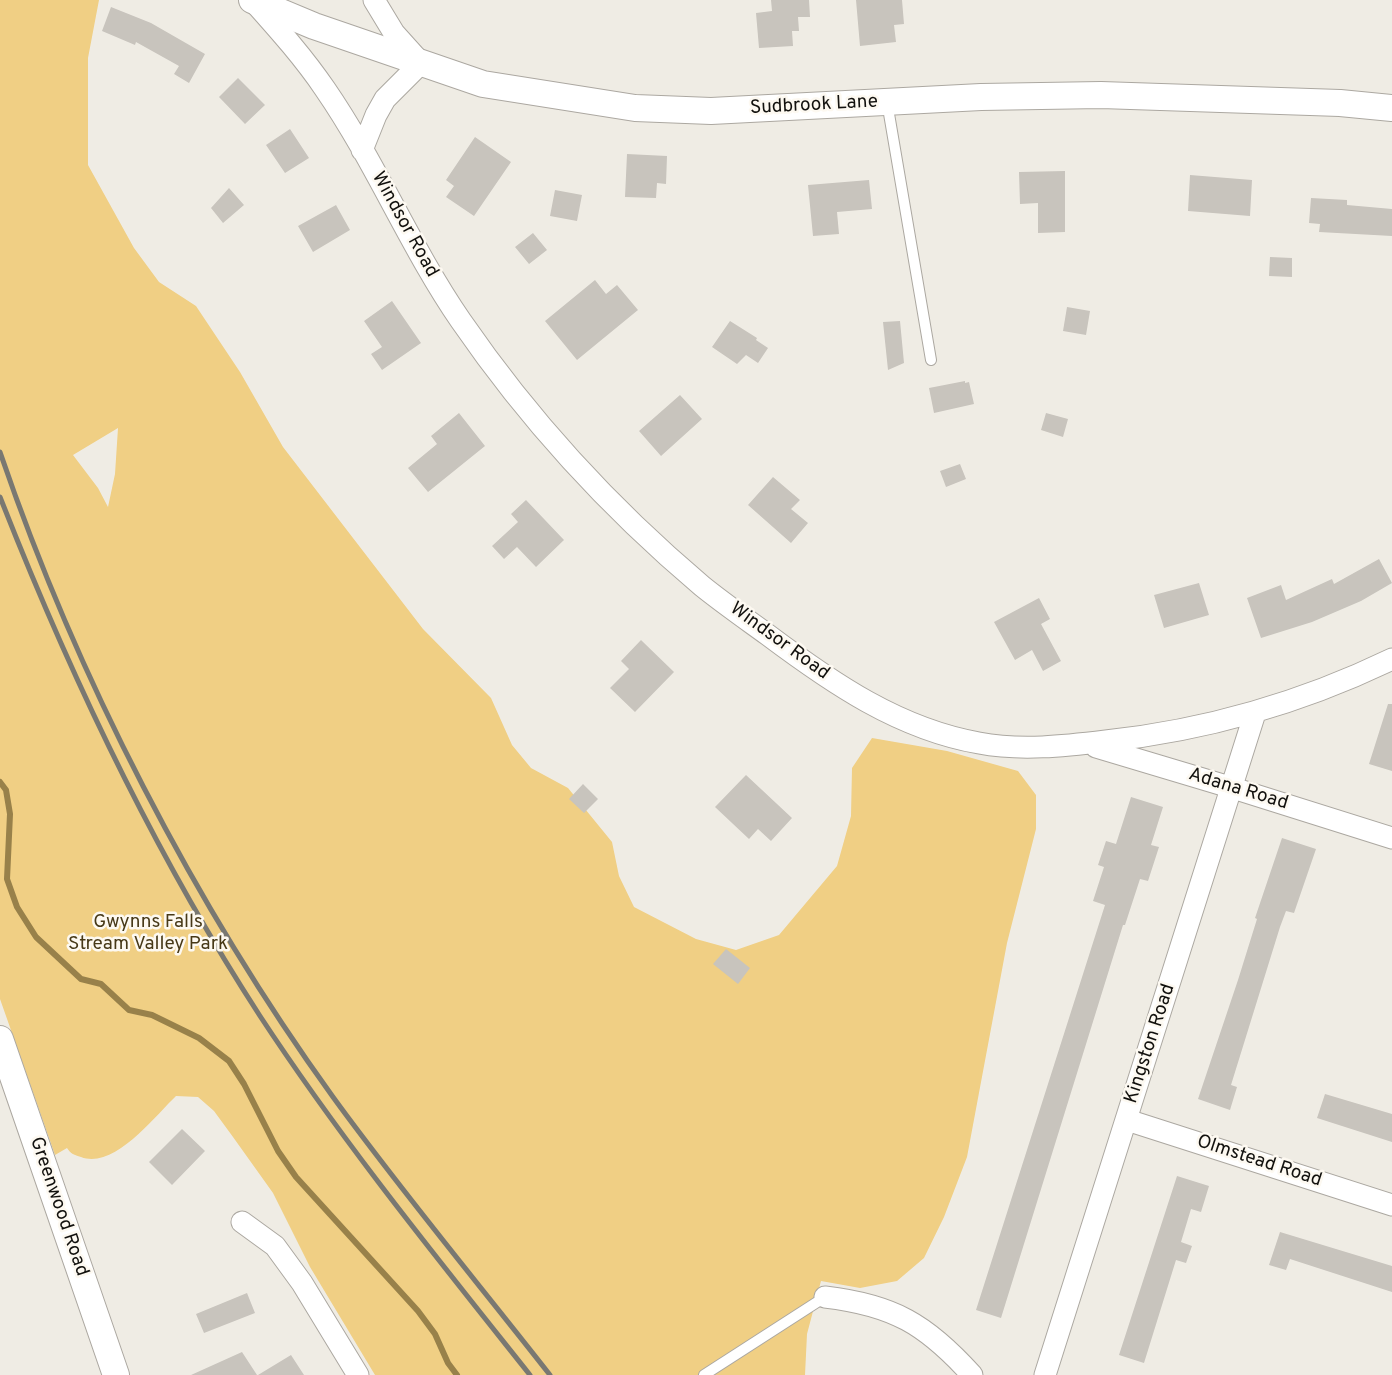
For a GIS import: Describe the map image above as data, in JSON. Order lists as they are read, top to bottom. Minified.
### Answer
{"streets":{"street":["Sudbrook Lane","Windsor Road","Adana Road","Kingston Road","Olmstead Road","Greenwood Road"]},"crossings":[["Sudbrook Lane","Windsor Road"],["Windsor Road","Adana Road"],["Windsor Road","Kingston Road"],["Adana Road","Kingston Road"],["Kingston Road","Olmstead Road"]],"parks":["Gwynns Falls Stream Valley Park"]}
